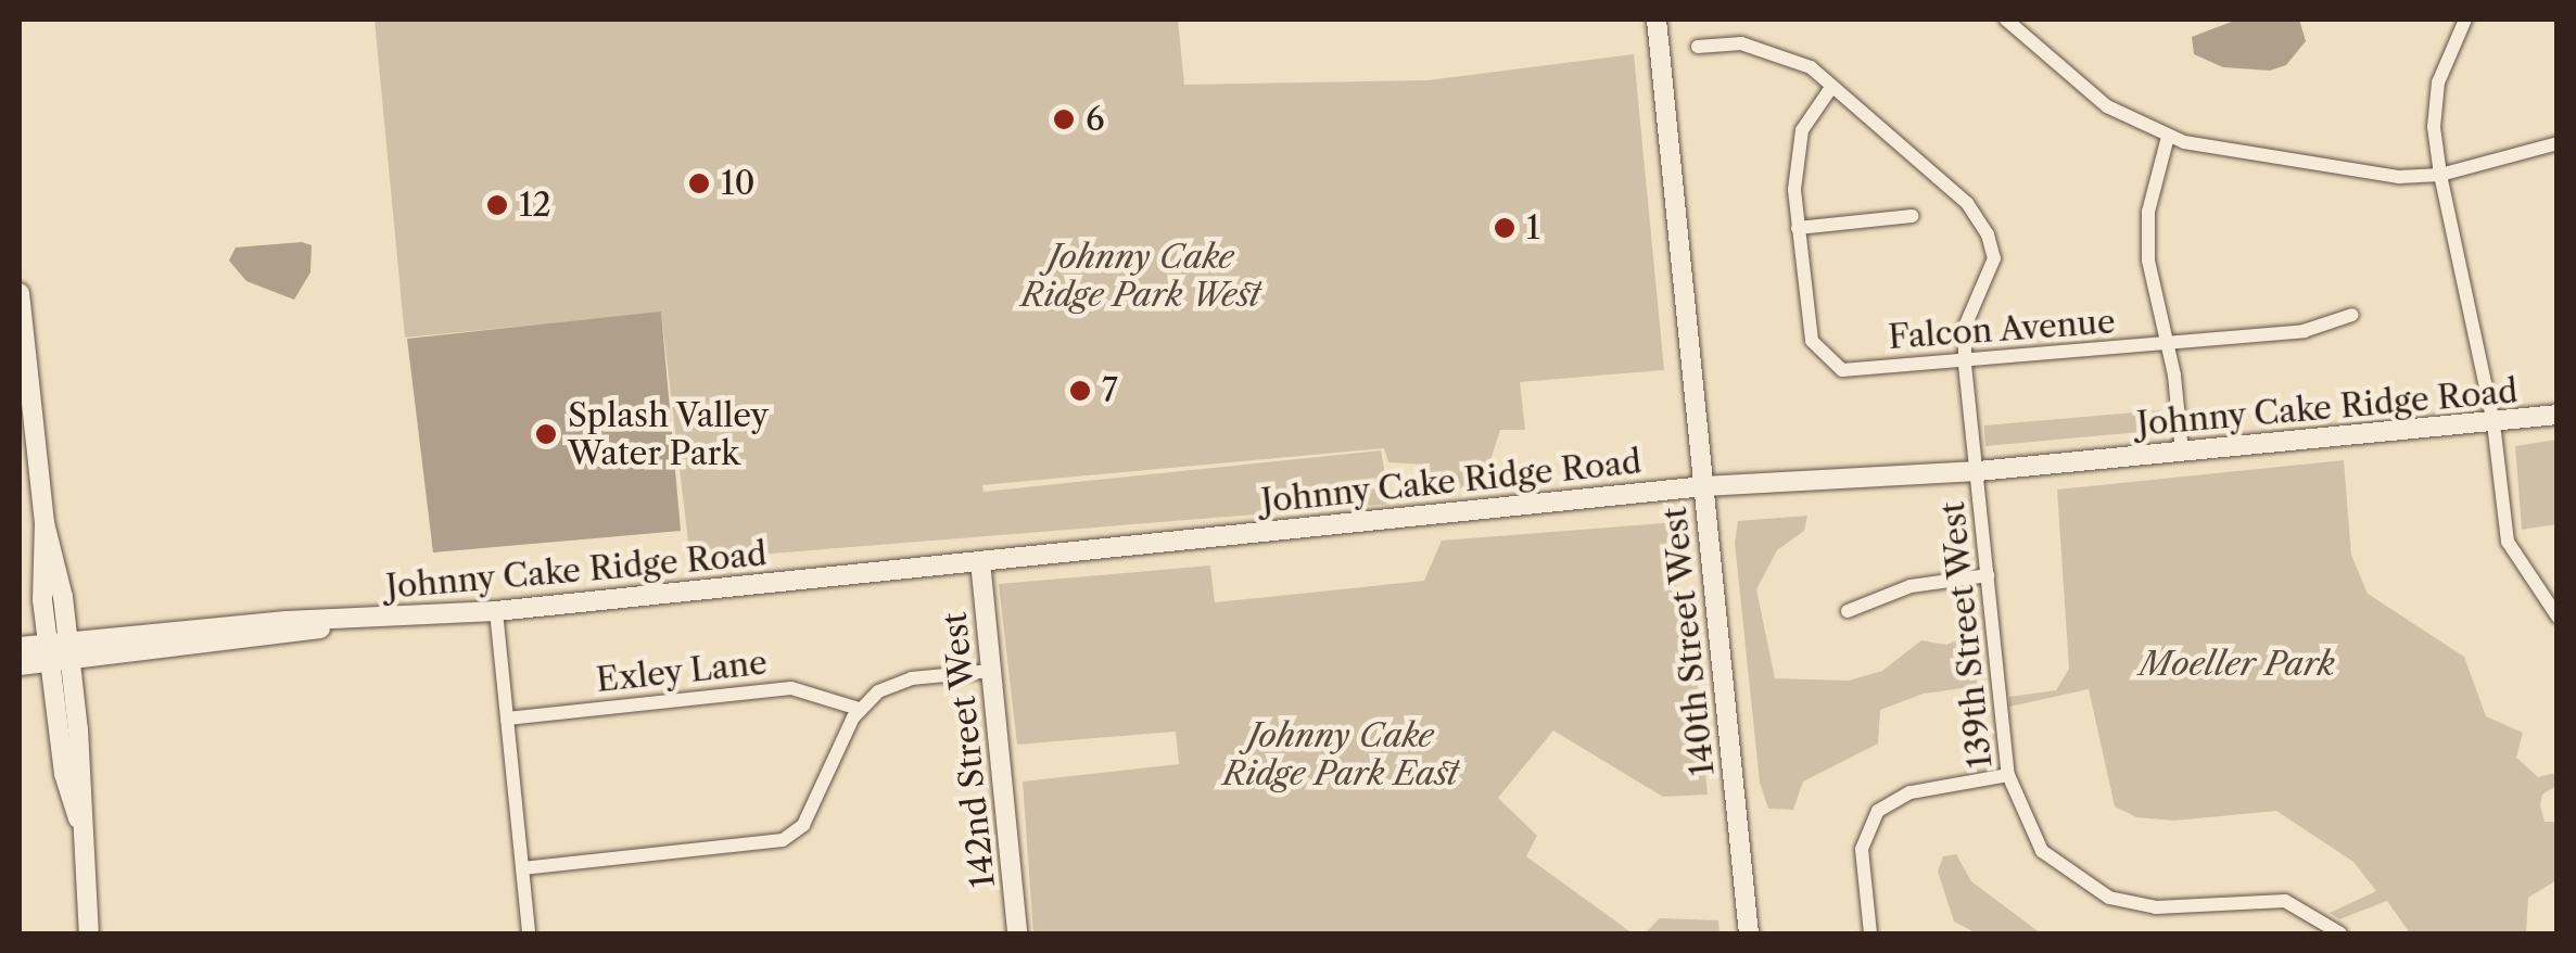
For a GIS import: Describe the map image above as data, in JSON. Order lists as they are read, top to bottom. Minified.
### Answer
{"streets":{"street":["Falcon Avenue","Johnny Cake Ridge Road","139th Street West","140th Street West","Exley Lane","142nd Street West"]},"crossings":[["Falcon Avenue","139th Street West"],["Johnny Cake Ridge Road","139th Street West"],["Johnny Cake Ridge Road","140th Street West"],["Johnny Cake Ridge Road","142nd Street West"]],"parks":["Johnny Cake Ridge Park West","Moeller Park","Johnny Cake Ridge Park East"],"places":["6","10","12","1","7","Splash Valley Water Park"]}
